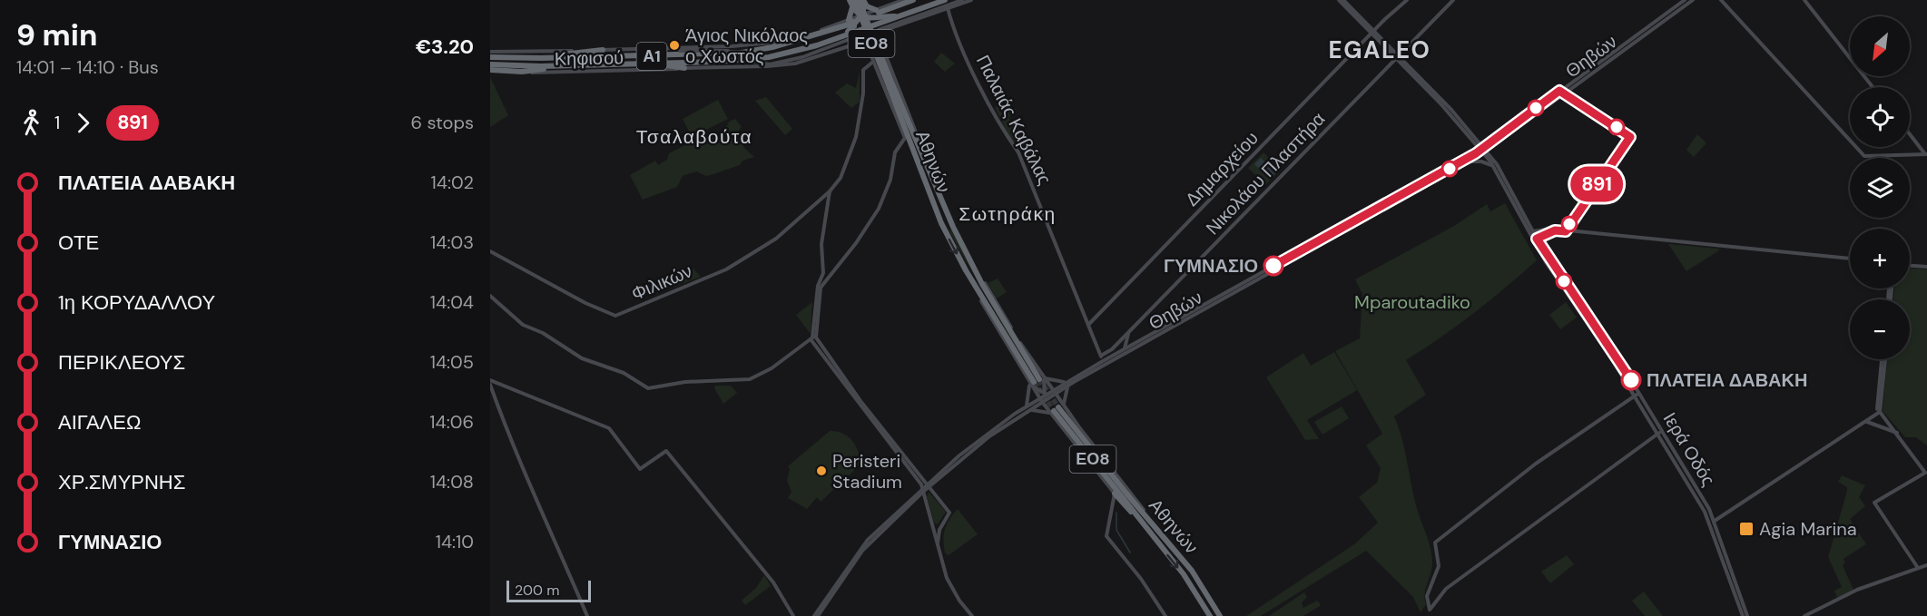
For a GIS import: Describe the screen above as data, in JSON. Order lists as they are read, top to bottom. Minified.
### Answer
{"streets":{"highway":["ΕΟ8","Α1","Αθηνών"],"street":["Θηβών","Κηφισού","Παλαιάς Καβάλας","Δημαρχείου","Νικολάου Πλαστήρα","Φιλικών","Ιερά Οδός"]},"crossings":[["Α1","Κηφισού"],["Θηβών","Παλαιάς Καβάλας"],["Θηβών","Αθηνών"],["Θηβών","Νικολάου Πλαστήρα"],["Θηβών","Ιερά Οδός"],["Κηφισού","Παλαιάς Καβάλας"],["Παλαιάς Καβάλας","Δημαρχείου"],["Παλαιάς Καβάλας","Νικολάου Πλαστήρα"],["Δημαρχείου","Ιερά Οδός"],["Νικολάου Πλαστήρα","Ιερά Οδός"]],"districts":["EGALEO","Τσαλαβούτα","Σωτηράκη"],"parks":["Mparoutadiko"],"places":{"other":["Άγιος Νικόλαος ο Χωστός","ΓΥΜΝΑΣΙΟ","ΠΛΑΤΕΙΑ ΔΑΒΑΚΗ","Peristeri Stadium"],"transit":["Agia Marina"]},"lines":["bus line 891"],"scale_bar":"200 m","north":"bottom left","page":{"heading":["9 min","14:01 – 14:10 · Bus","€3.20"],"on_map":"891","map_buttons":["+","−"],"legs":["1","891","6 stops"],"list":[{"name":"ΠΛΑΤΕΙΑ ΔΑΒΑΚΗ","value":"14:02"},{"name":"ΟΤΕ","value":"14:03"},{"name":"1η ΚΟΡΥΔΑΛΛΟΥ","value":"14:04"},{"name":"ΠΕΡΙΚΛΕΟΥΣ","value":"14:05"},{"name":"ΑΙΓΑΛΕΩ","value":"14:06"},{"name":"ΧΡ.ΣΜΥΡΝΗΣ","value":"14:08"},{"name":"ΓΥΜΝΑΣΙΟ","value":"14:10"}],"scale":"200 m"}}
